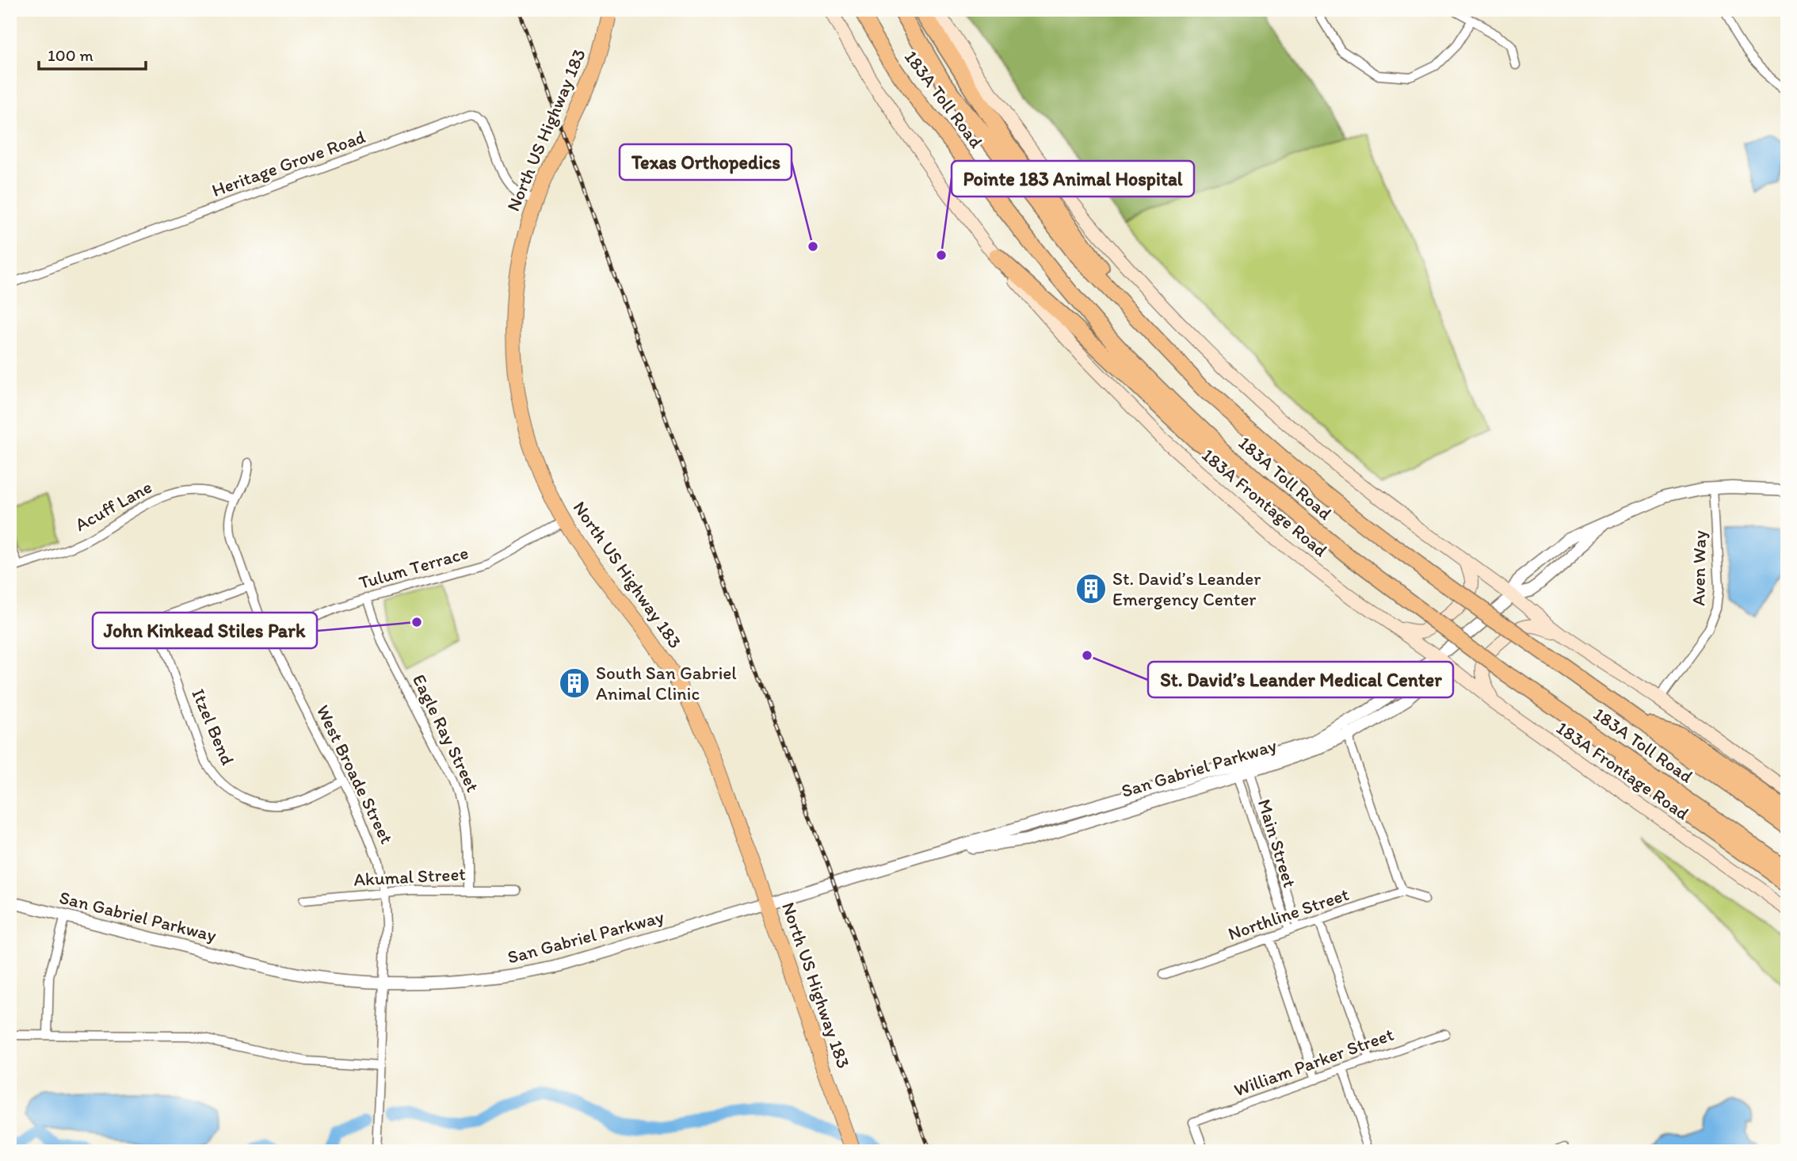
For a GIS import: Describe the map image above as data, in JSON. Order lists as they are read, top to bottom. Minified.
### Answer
{"streets":{"highway":["183A Toll Road"],"main road":["North US Highway 183","183A Frontage Road"],"street":["Heritage Grove Road","Acuff Lane","Tulum Terrace","Aven Way","Itzel Bend","Eagle Ray Street","San Gabriel Parkway","West Broade Street","Main Street","Akumal Street","Northline Street","William Parker Street"]},"crossings":[["North US Highway 183","Heritage Grove Road"],["North US Highway 183","Tulum Terrace"],["North US Highway 183","San Gabriel Parkway"],["183A Frontage Road","San Gabriel Parkway"],["Acuff Lane","West Broade Street"],["Tulum Terrace","Eagle Ray Street"],["Tulum Terrace","West Broade Street"],["Aven Way","San Gabriel Parkway"],["Itzel Bend","West Broade Street"],["Eagle Ray Street","Akumal Street"],["San Gabriel Parkway","West Broade Street"],["San Gabriel Parkway","Main Street"],["West Broade Street","Akumal Street"],["Main Street","Northline Street"]],"places":{"other":["Texas Orthopedics","Pointe 183 Animal Hospital","John Kinkead Stiles Park","St. David’s Leander Medical Center"],"building":["St. David’s Leander Emergency Center","South San Gabriel Animal Clinic"]},"scale_bar":"100 m"}
